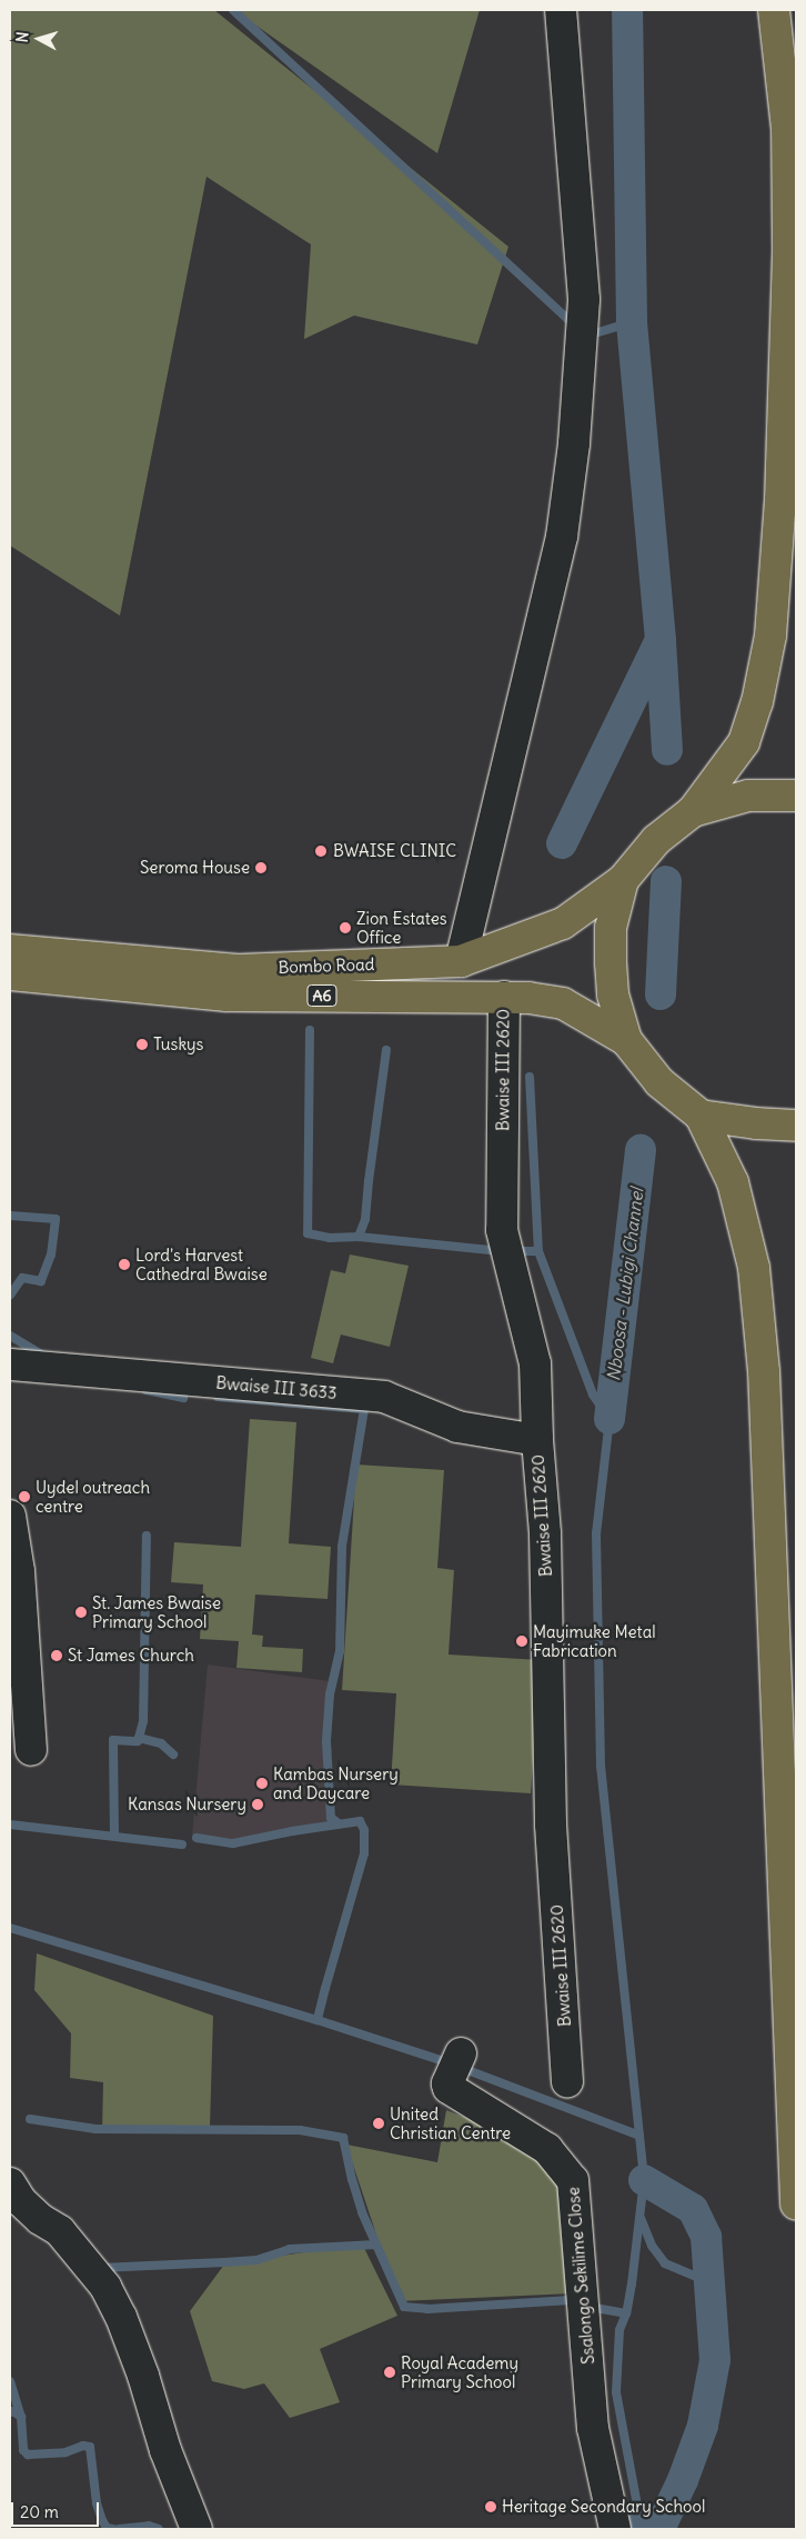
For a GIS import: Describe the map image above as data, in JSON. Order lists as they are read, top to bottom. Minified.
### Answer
{"streets":{"main road":["Bombo Road","A6"],"street":["Bwaise III 2620","Bwaise III 3633","Ssalongo Sekilime Close"]},"crossings":[["Bombo Road","Bwaise III 2620"],["Bwaise III 2620","Bwaise III 3633"]],"water":["Nboosa - Lubigi Channel"],"places":["BWAISE CLINIC","Seroma House","Zion Estates Office","Tuskys","Lord's Harvest Cathedral Bwaise","Uydel outreach centre","St. James Bwaise Primary School","Mayimuke Metal Fabrication","St James Church","Kambas Nursery and Daycare","Kansas Nursery","United Christian Centre","Royal Academy Primary School","Heritage Secondary School"],"scale_bar":"20 m","north":"left"}
